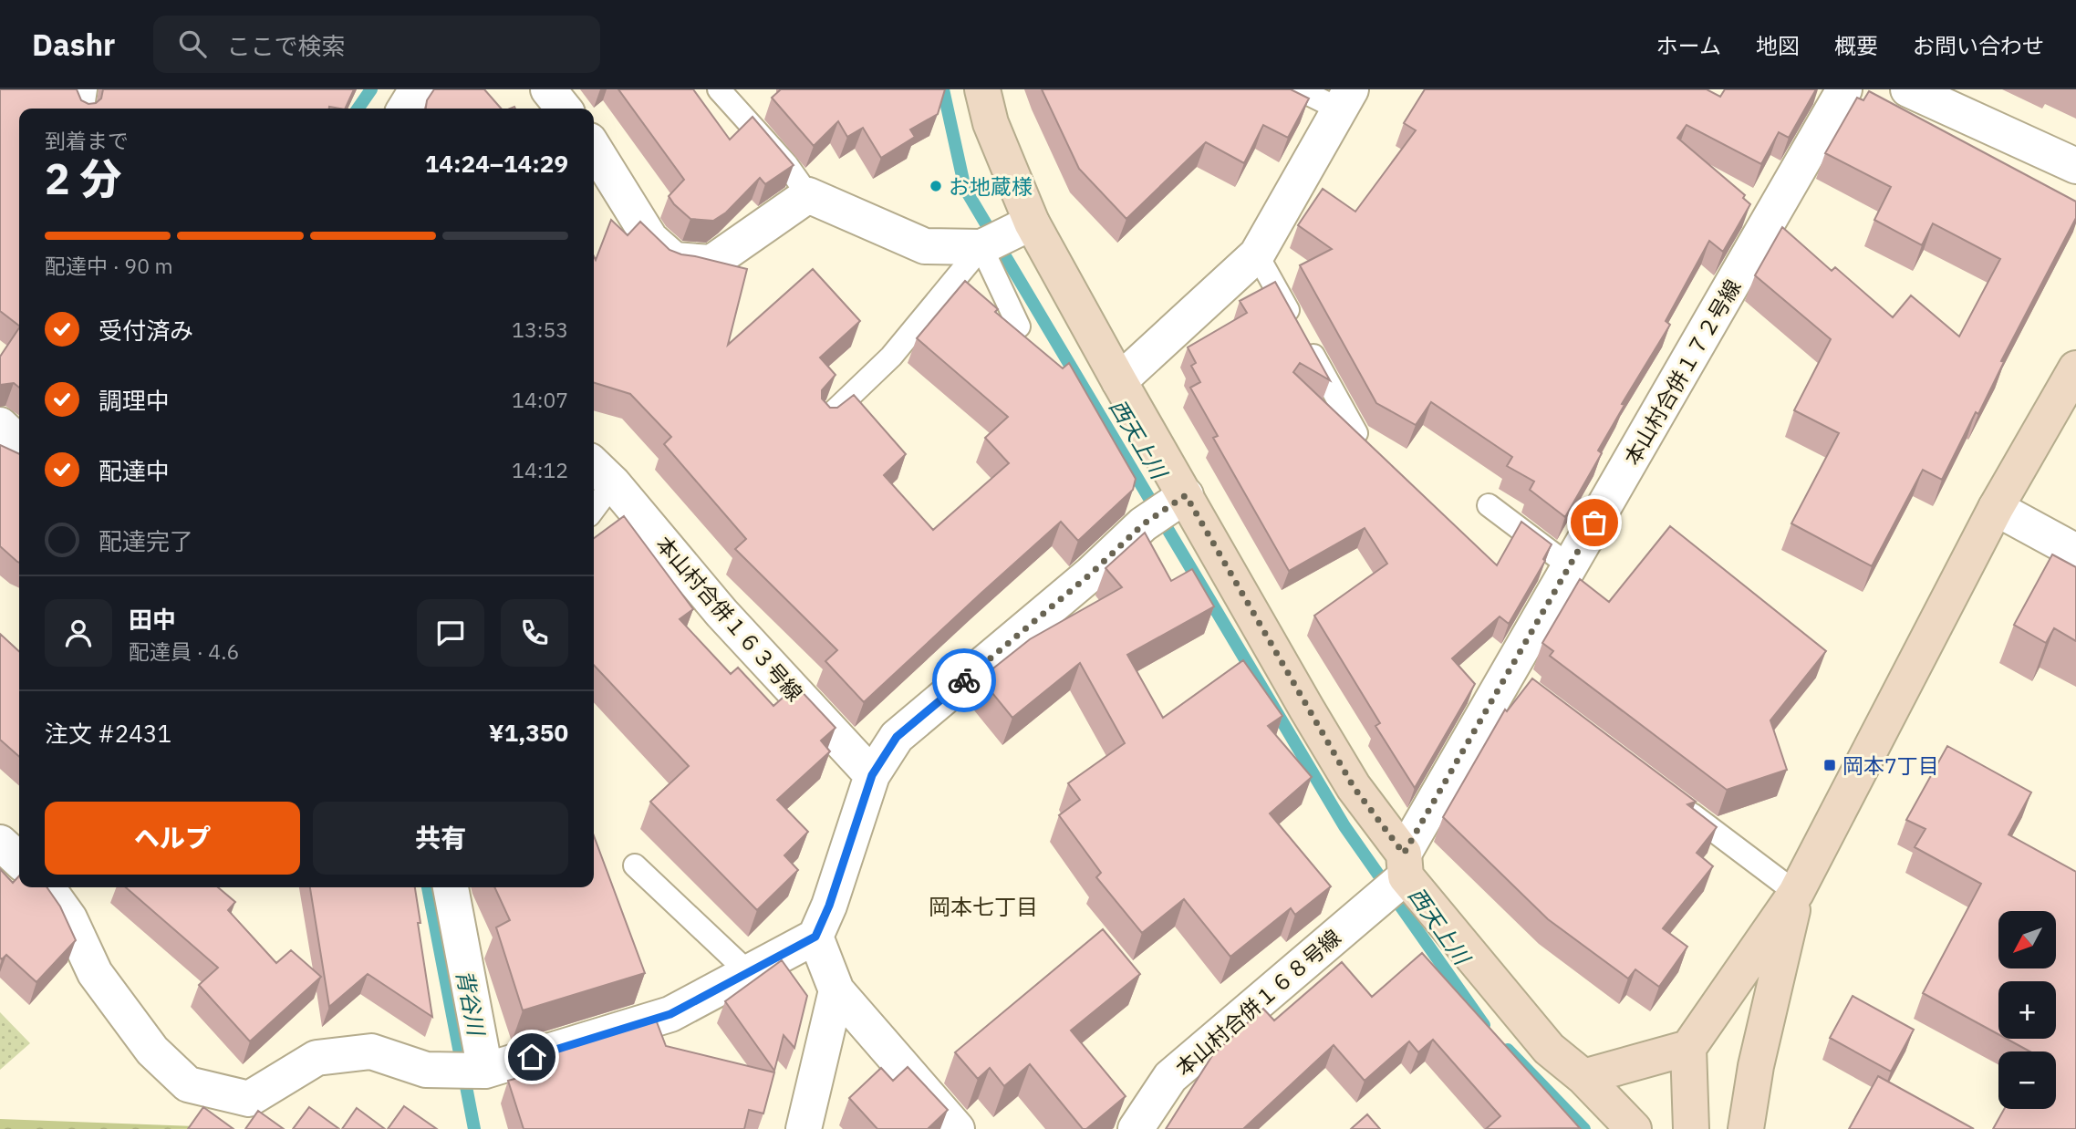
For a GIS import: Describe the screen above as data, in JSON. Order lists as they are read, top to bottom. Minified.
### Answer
{"streets":{"street":["本山村合併１７２号線","本山村合併１６３号線","本山村合併１６８号線"]},"crossings":[["本山村合併１７２号線","本山村合併１６８号線"]],"districts":["岡本七丁目"],"water":["西天上川","背谷川"],"places":{"other":["お地蔵様"],"transit":["岡本7丁目"]},"north":"bottom left","page":{"header":"Dashr","search":"ここで検索","nav":["ホーム","地図","概要","お問い合わせ"],"heading":["2 分","到着まで","14:24–14:29"],"panel":["田中","配達員 · 4.6","注文 #2431","¥1,350"],"bar":"配達中 · 90 m","list":[["受付済み","13:53"],["調理中","14:07"],["配達中","14:12"],"配達完了"],"buttons":["ヘルプ","共有"],"map_buttons":["+","−"]}}
